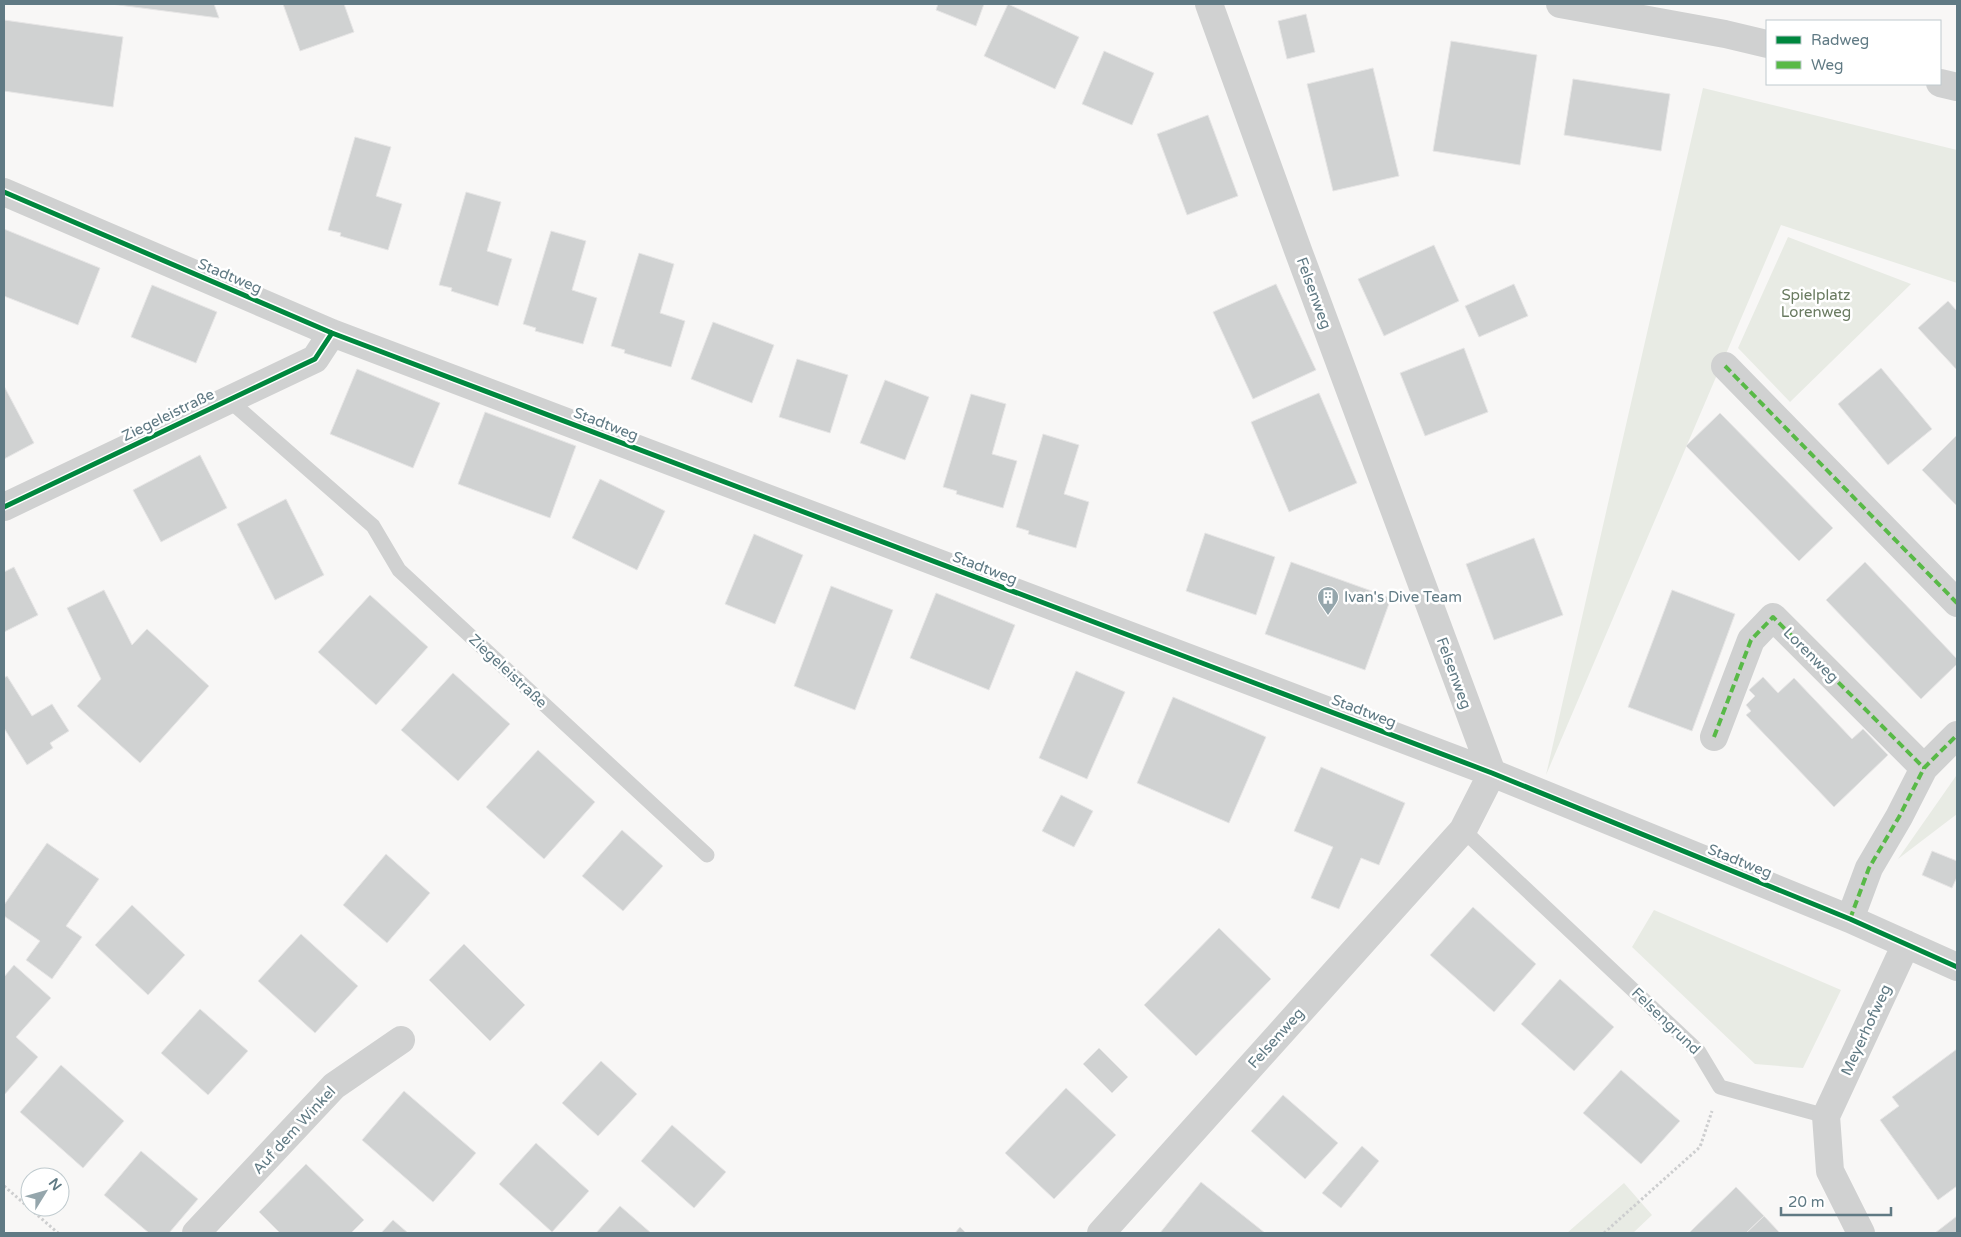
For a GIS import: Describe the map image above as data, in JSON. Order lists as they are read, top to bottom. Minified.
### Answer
{"streets":{"street":["Stadtweg","Felsenweg","Ziegeleistraße","Lorenweg","Meyerhofweg","Auf dem Winkel"],"lane":["Felsengrund"]},"crossings":[["Stadtweg","Felsenweg"],["Stadtweg","Ziegeleistraße"],["Stadtweg","Meyerhofweg"],["Felsenweg","Felsengrund"]],"parks":["Spielplatz Lorenweg"],"places":{"building":["Ivan's Dive Team"]},"legend":["Radweg","Weg"],"scale_bar":"20 m","north":"top right"}
